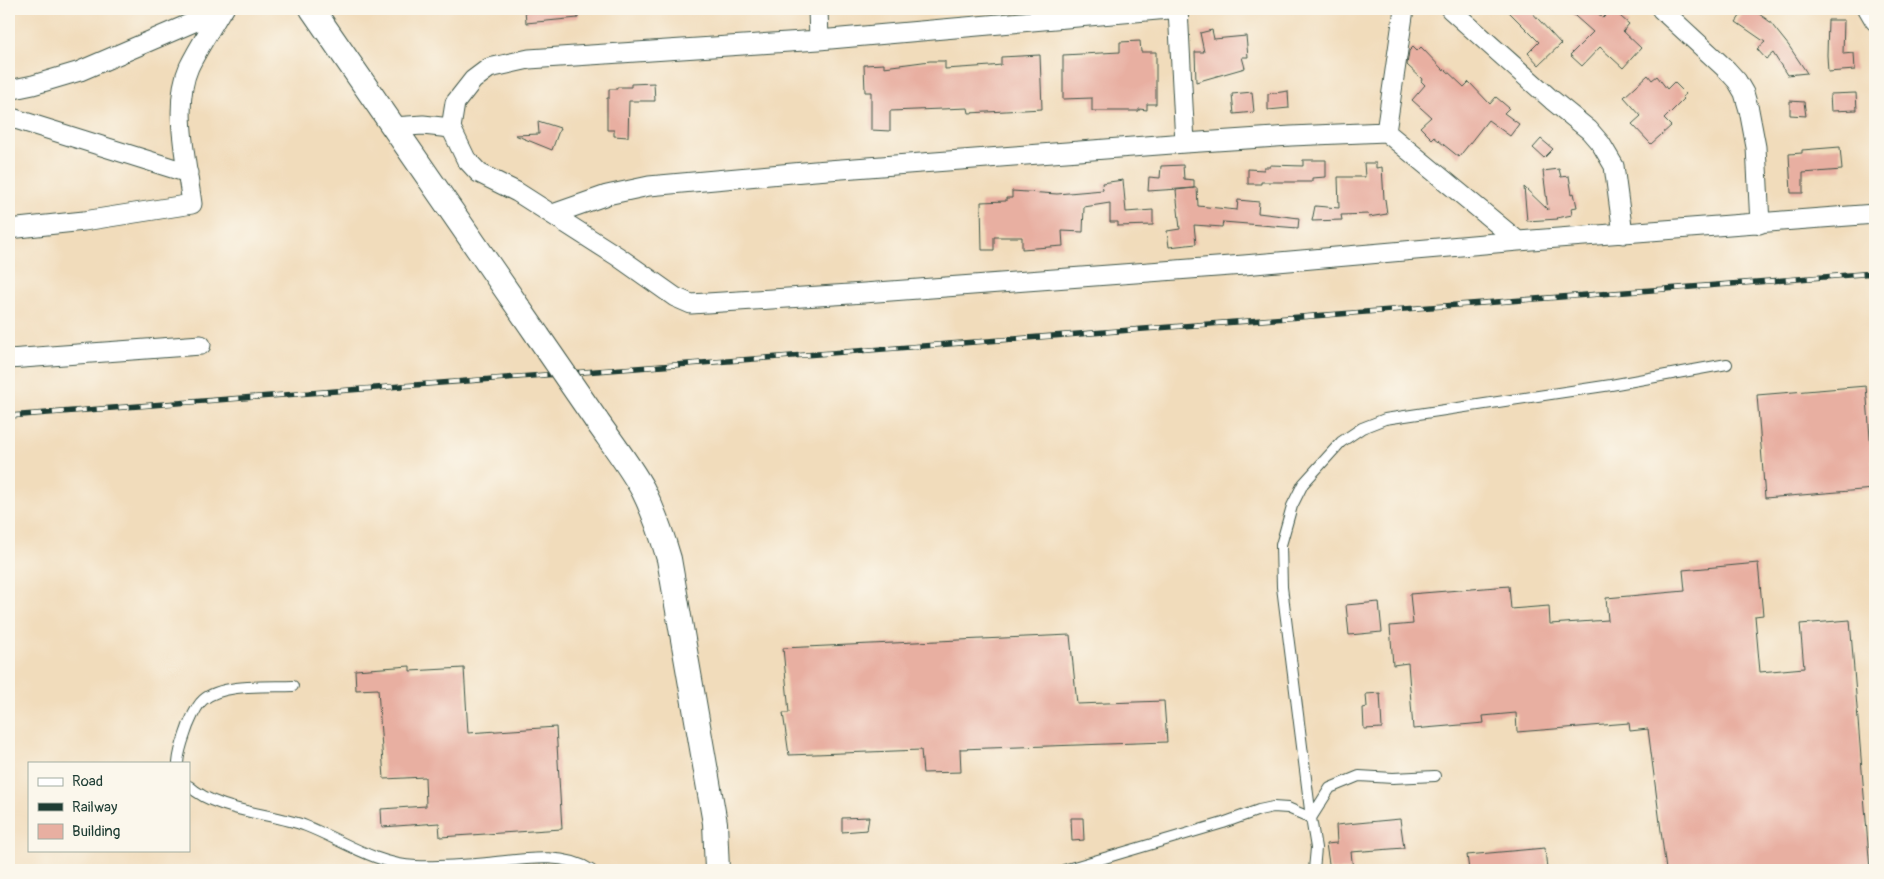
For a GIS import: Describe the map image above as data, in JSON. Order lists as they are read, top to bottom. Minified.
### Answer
{"legend":["Road","Railway","Building"]}
